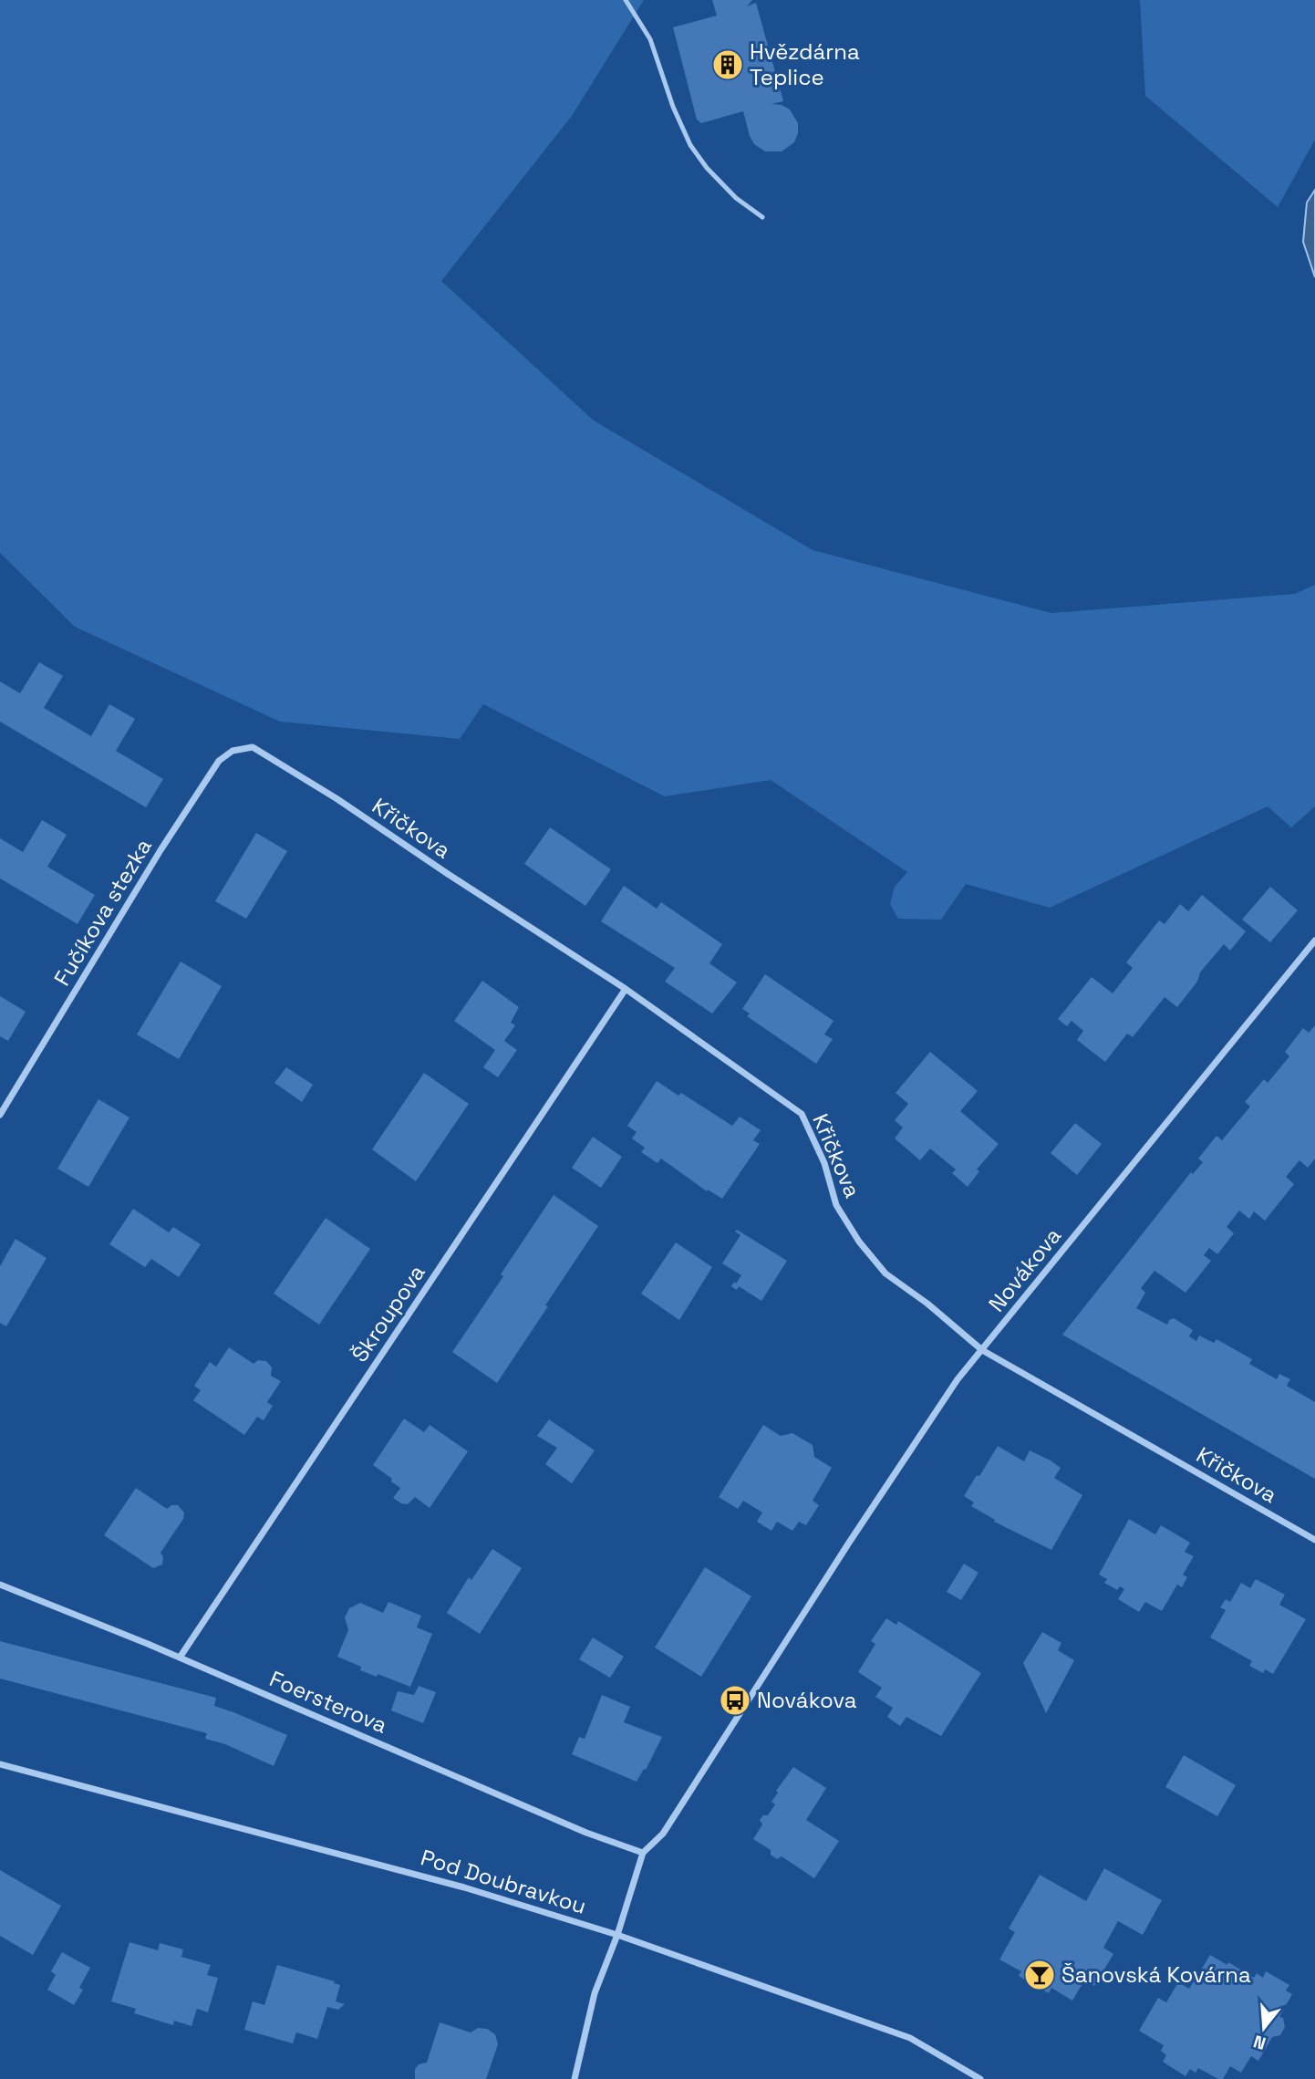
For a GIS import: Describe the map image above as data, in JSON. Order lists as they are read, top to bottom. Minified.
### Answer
{"streets":{"street":["Křičkova","Fučíkova stezka","Novákova","Škroupova","Foersterova","Pod Doubravkou"]},"crossings":[["Křičkova","Fučíkova stezka"],["Křičkova","Novákova"],["Křičkova","Škroupova"],["Novákova","Foersterova"],["Novákova","Pod Doubravkou"],["Škroupova","Foersterova"]],"places":{"building":["Hvězdárna Teplice"],"bus stop":["Novákova"],"bar":["Šanovská Kovárna"]},"north":"bottom"}
